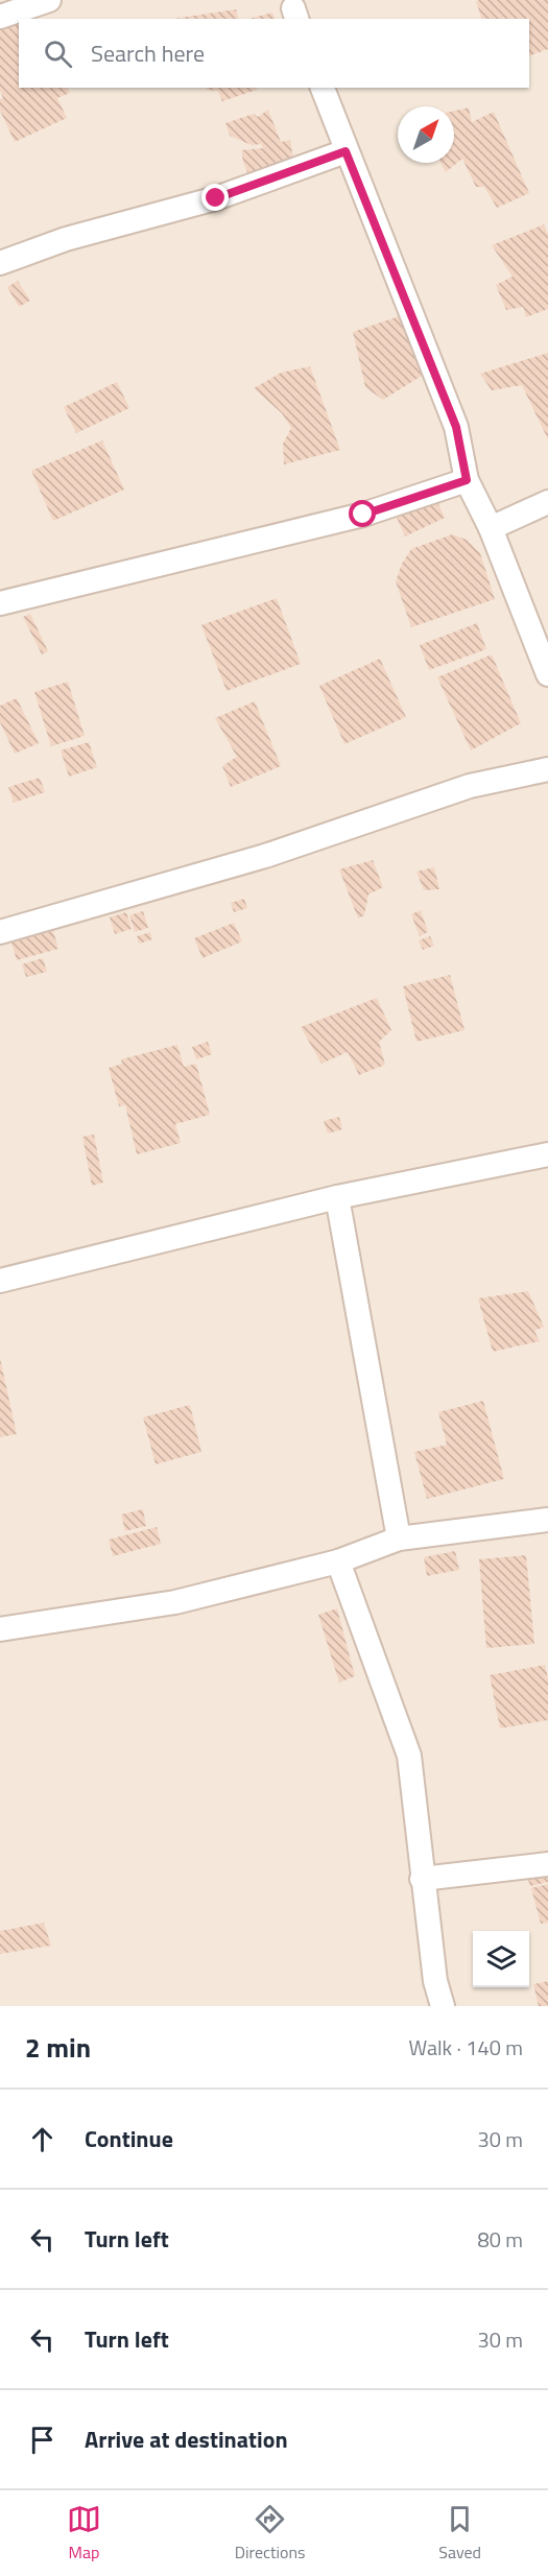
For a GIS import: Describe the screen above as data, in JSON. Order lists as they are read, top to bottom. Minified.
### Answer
{"north":"top right","page":{"search":"Search here","heading":["2 min","Walk · 140 m"],"list":[["Continue","30 m"],["Turn left","80 m"],["Turn left","30 m"],"Arrive at destination"],"nav":["Map","Directions","Saved"]}}
